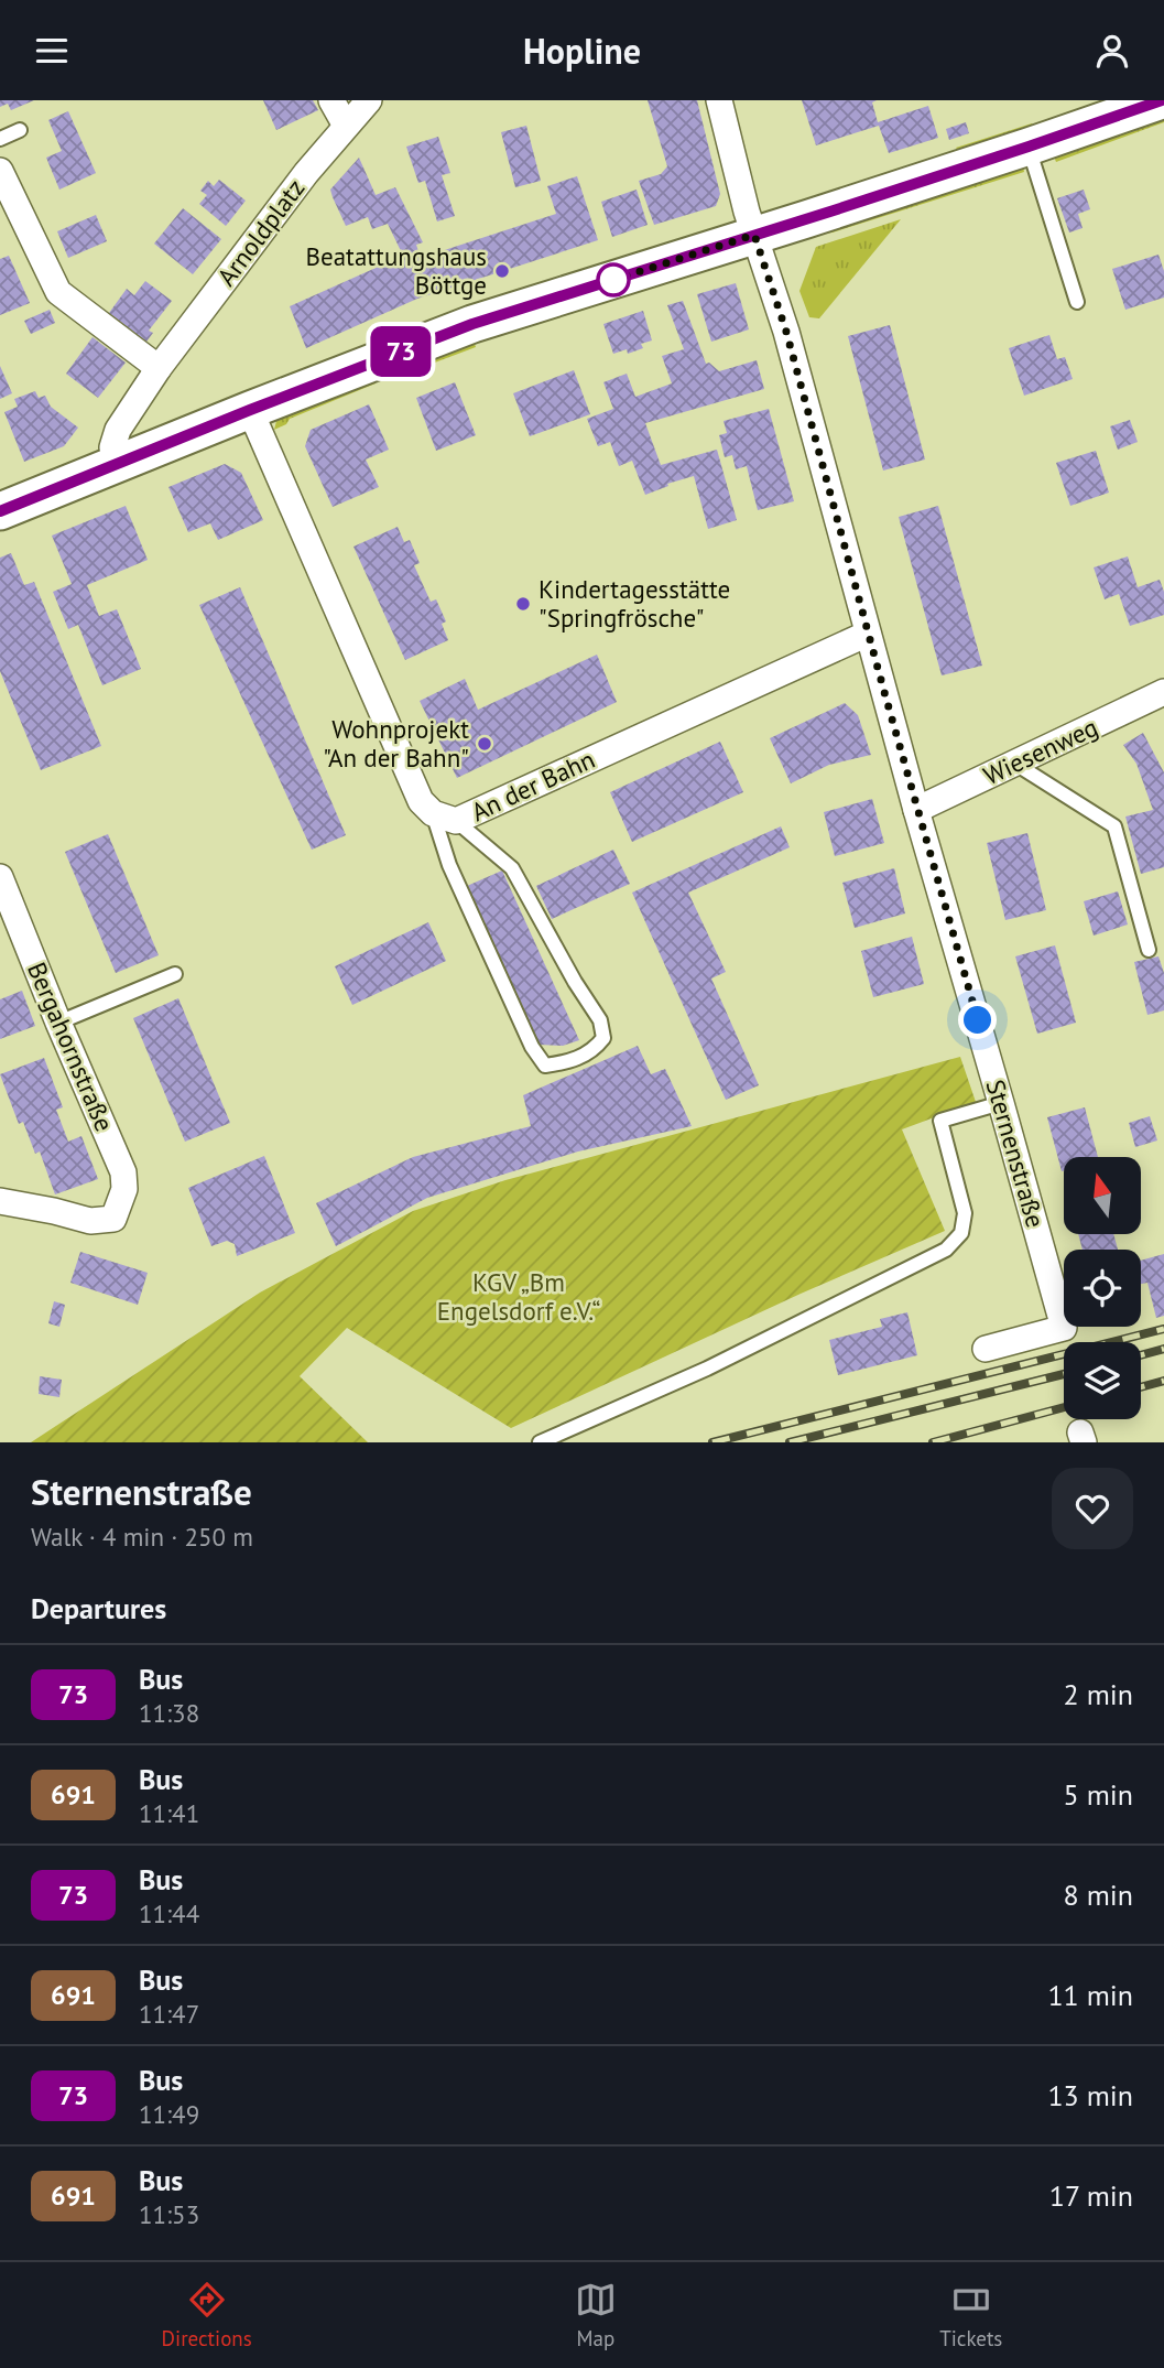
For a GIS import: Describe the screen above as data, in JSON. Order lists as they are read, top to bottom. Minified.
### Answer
{"streets":{"street":["Arnoldplatz","Wiesenweg","An der Bahn","Bergahornstraße","Sternenstraße"]},"crossings":[["Wiesenweg","Sternenstraße"],["An der Bahn","Sternenstraße"]],"parks":["KGV „Bm Engelsdorf e.V.“"],"places":["Beatattungshaus Böttge","Kindertagesstätte \"Springfrösche\"","Wohnprojekt \"An der Bahn\""],"lines":["bus line 73"],"north":"top","page":{"header":"Hopline","on_map":"73","heading":[["Sternenstraße","Walk · 4 min · 250 m"],"Departures"],"list":[{"mark":"73","name":"Bus","note":"11:38","value":"2 min"},{"mark":"691","name":"Bus","note":"11:41","value":"5 min"},{"mark":"73","name":"Bus","note":"11:44","value":"8 min"},{"mark":"691","name":"Bus","note":"11:47","value":"11 min"},{"mark":"73","name":"Bus","note":"11:49","value":"13 min"},{"mark":"691","name":"Bus","note":"11:53","value":"17 min"}],"tabs":["Directions","Map","Tickets"]}}
